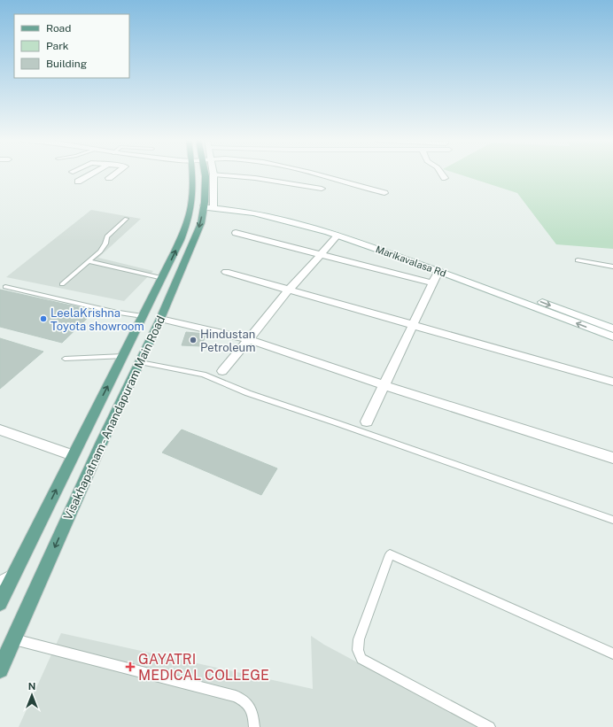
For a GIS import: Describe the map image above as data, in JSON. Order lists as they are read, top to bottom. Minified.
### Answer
{"streets":{"main road":["Visakhapatnam - Anandapuram Main Road"],"street":["Marikavalasa Rd"]},"crossings":[["Marikavalasa Rd","Visakhapatnam - Anandapuram Main Road"]],"places":{"other":["LeelaKrishna Toyota showroom","Hindustan Petroleum"],"health":["GAYATRI MEDICAL COLLEGE"]},"legend":["Road","Park","Building"],"north":"top"}
